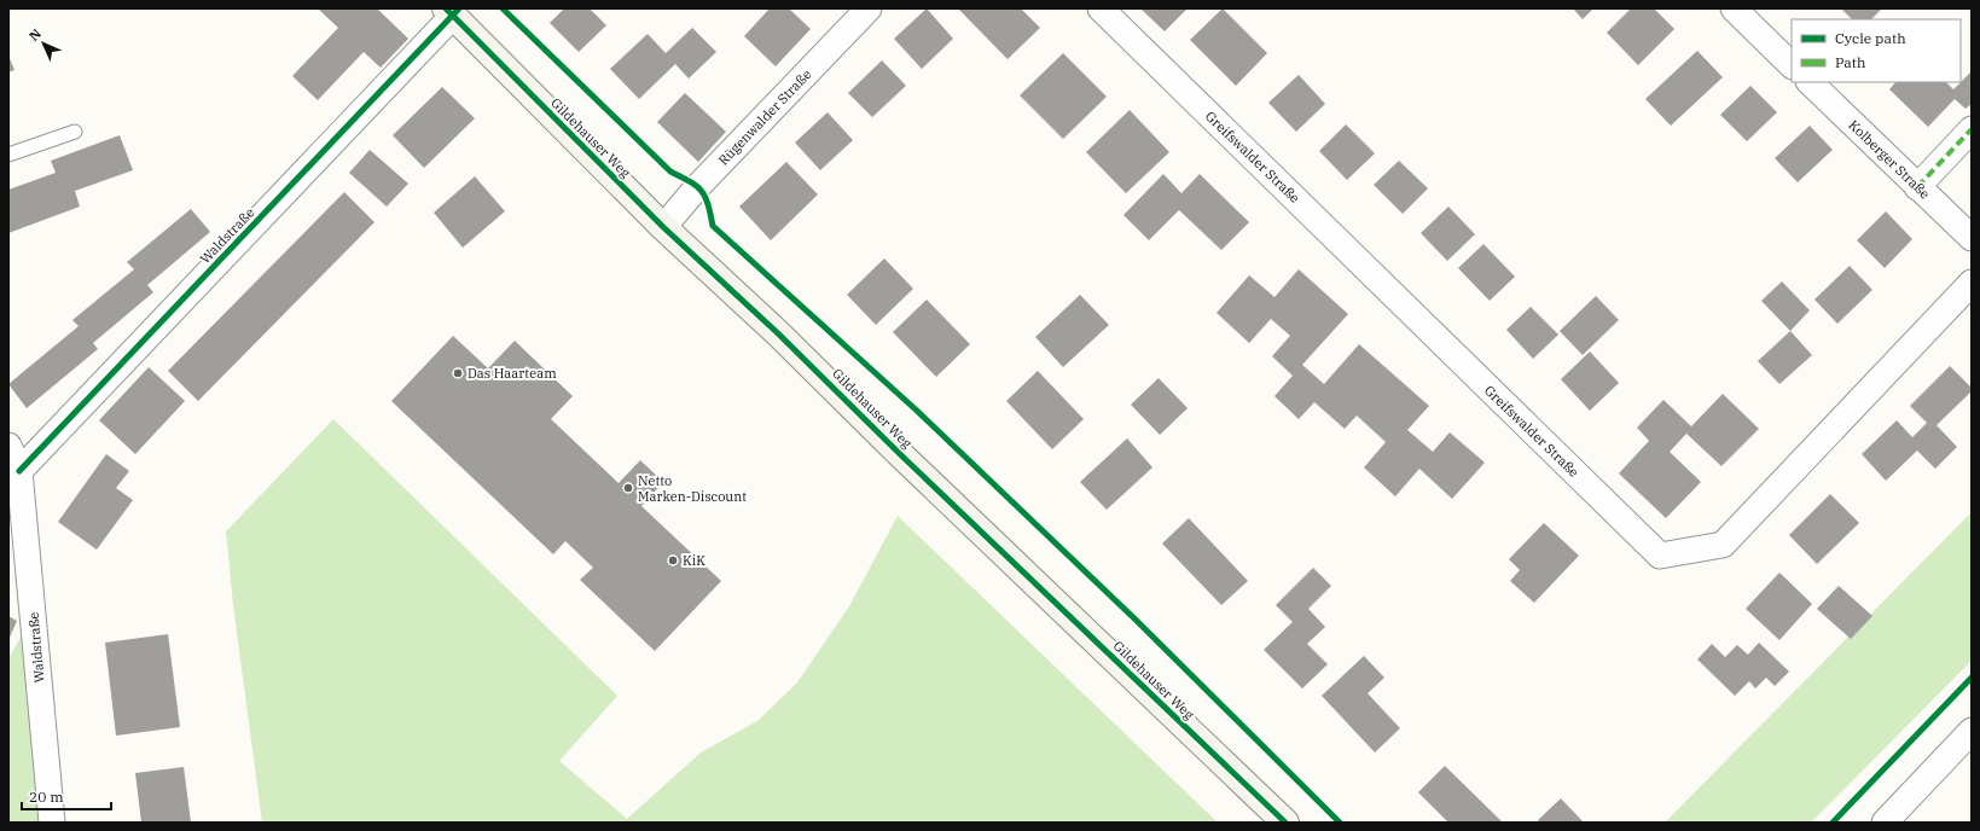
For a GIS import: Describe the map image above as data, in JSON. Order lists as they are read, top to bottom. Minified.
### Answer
{"streets":{"street":["Rügenwalder Straße","Gildehauser Weg","Greifswalder Straße","Kolberger Straße","Waldstraße"]},"crossings":[["Rügenwalder Straße","Gildehauser Weg"],["Gildehauser Weg","Waldstraße"]],"places":["Das Haarteam","Netto Marken-Discount","KiK"],"legend":["Cycle path","Path"],"scale_bar":"20 m","north":"top left"}
